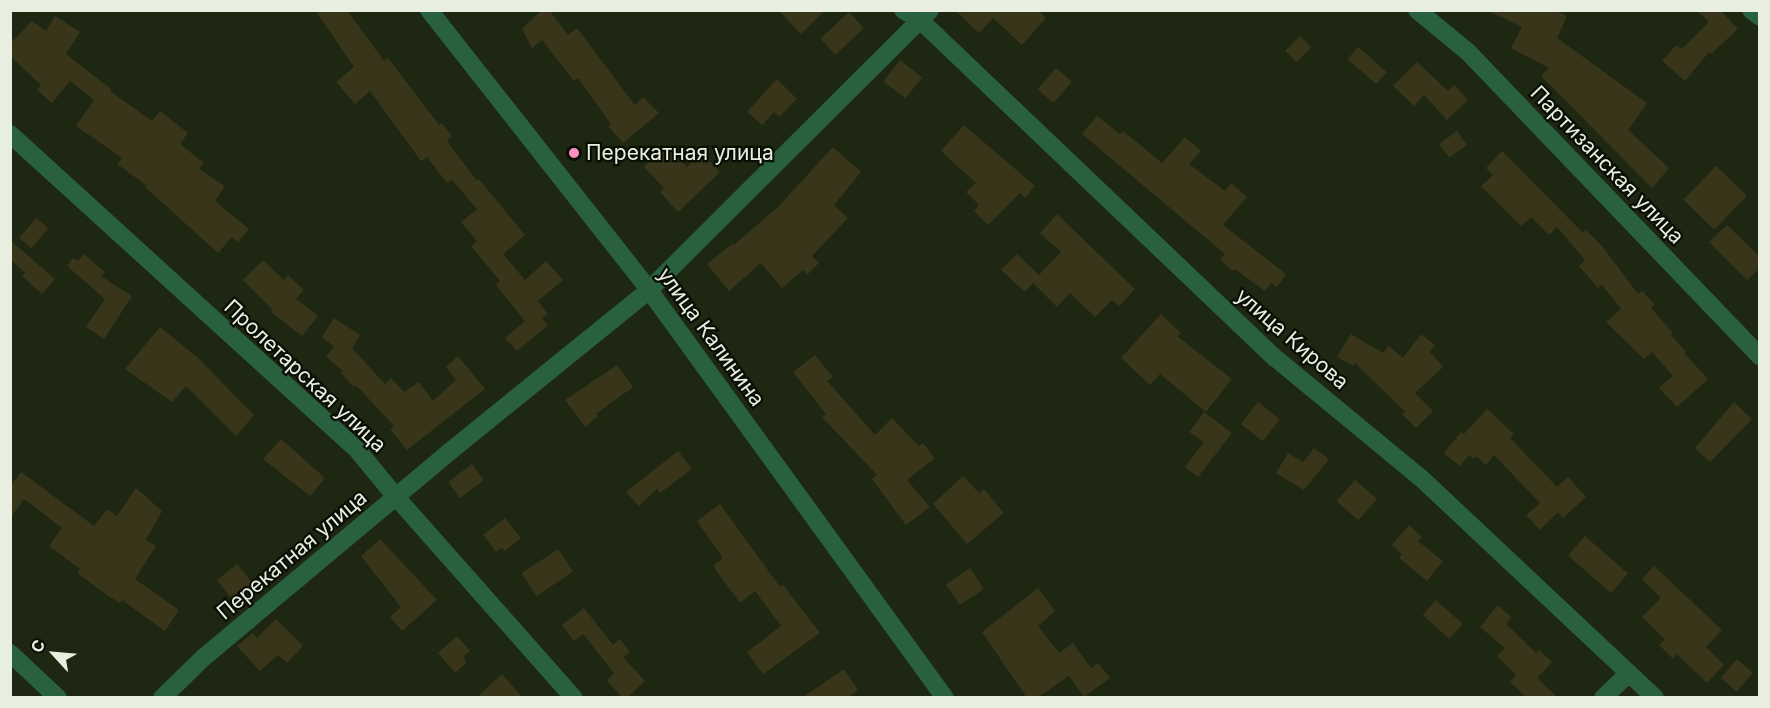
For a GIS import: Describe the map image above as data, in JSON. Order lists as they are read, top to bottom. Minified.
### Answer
{"streets":{"street":["Партизанская улица","улица Калинина","улица Кирова","Пролетарская улица","Перекатная улица"]},"crossings":[["улица Калинина","Перекатная улица"],["улица Кирова","Перекатная улица"],["Пролетарская улица","Перекатная улица"]],"places":["Перекатная улица"],"north":"top left"}
